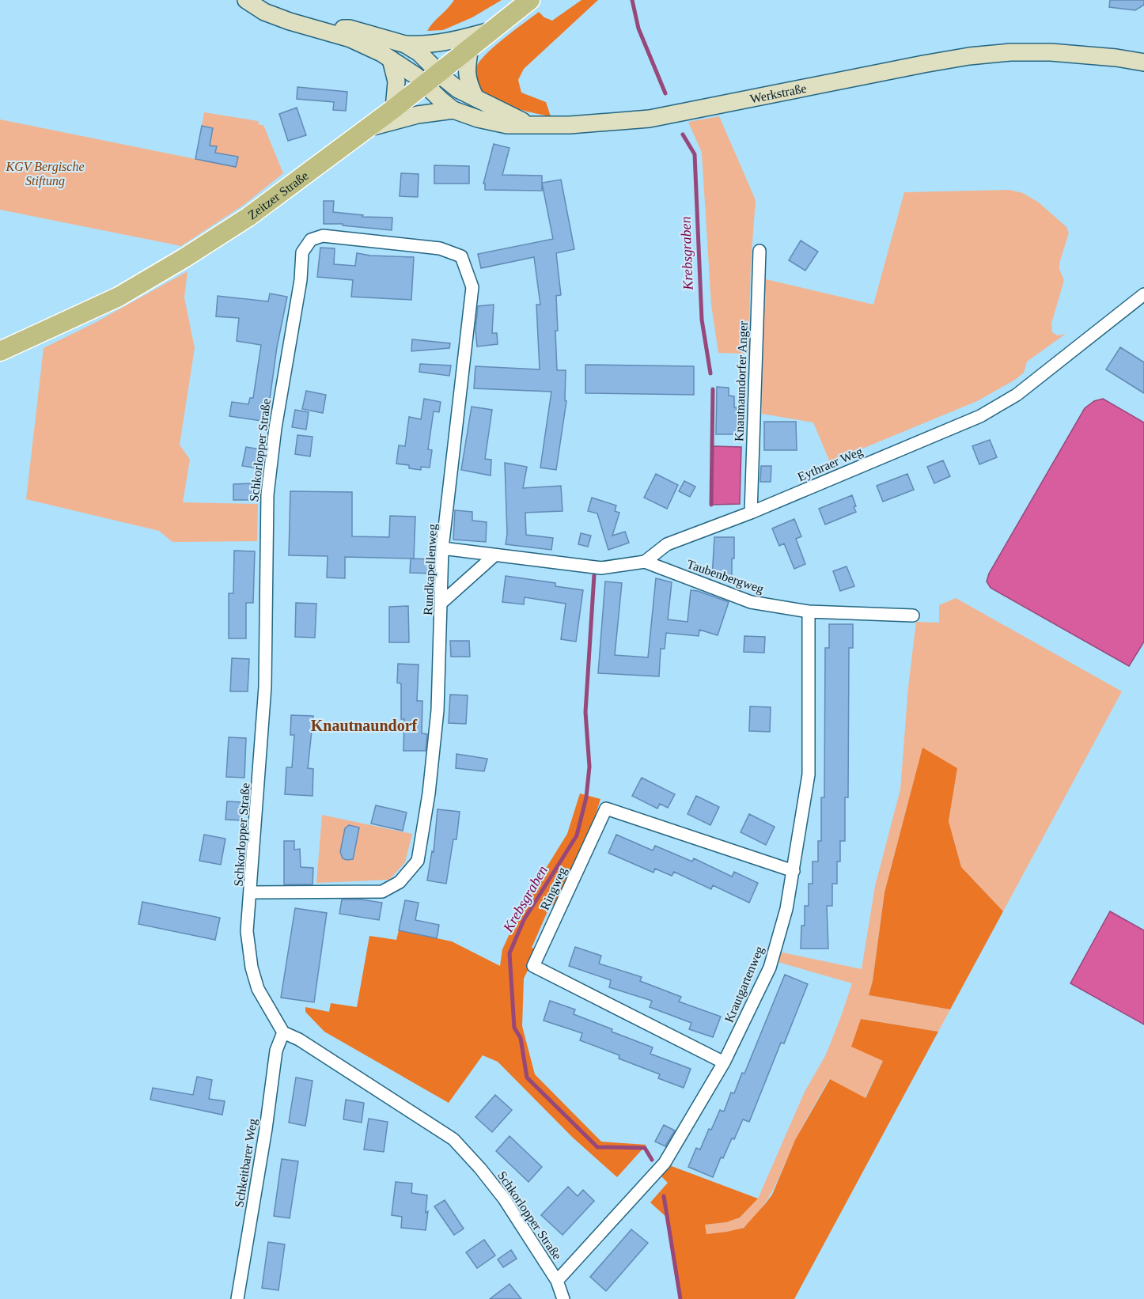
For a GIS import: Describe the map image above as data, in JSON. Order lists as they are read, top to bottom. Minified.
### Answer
{"streets":{"main road":["Werkstraße","Zeitzer Straße"],"street":["Knautnaundorfer Anger","Schkorlopper Straße","Eythraer Weg","Rundkapellenweg","Taubenbergweg","Ringweg","Krautgartenweg","Schkeitbarer Weg"]},"crossings":[["Werkstraße","Zeitzer Straße"],["Knautnaundorfer Anger","Eythraer Weg"],["Schkorlopper Straße","Rundkapellenweg"],["Schkorlopper Straße","Krautgartenweg"],["Schkorlopper Straße","Schkeitbarer Weg"],["Eythraer Weg","Rundkapellenweg"],["Eythraer Weg","Taubenbergweg"],["Taubenbergweg","Krautgartenweg"],["Ringweg","Krautgartenweg"]],"districts":["Knautnaundorf"],"water":["Krebsgraben"],"parks":["KGV Bergische Stiftung"]}
